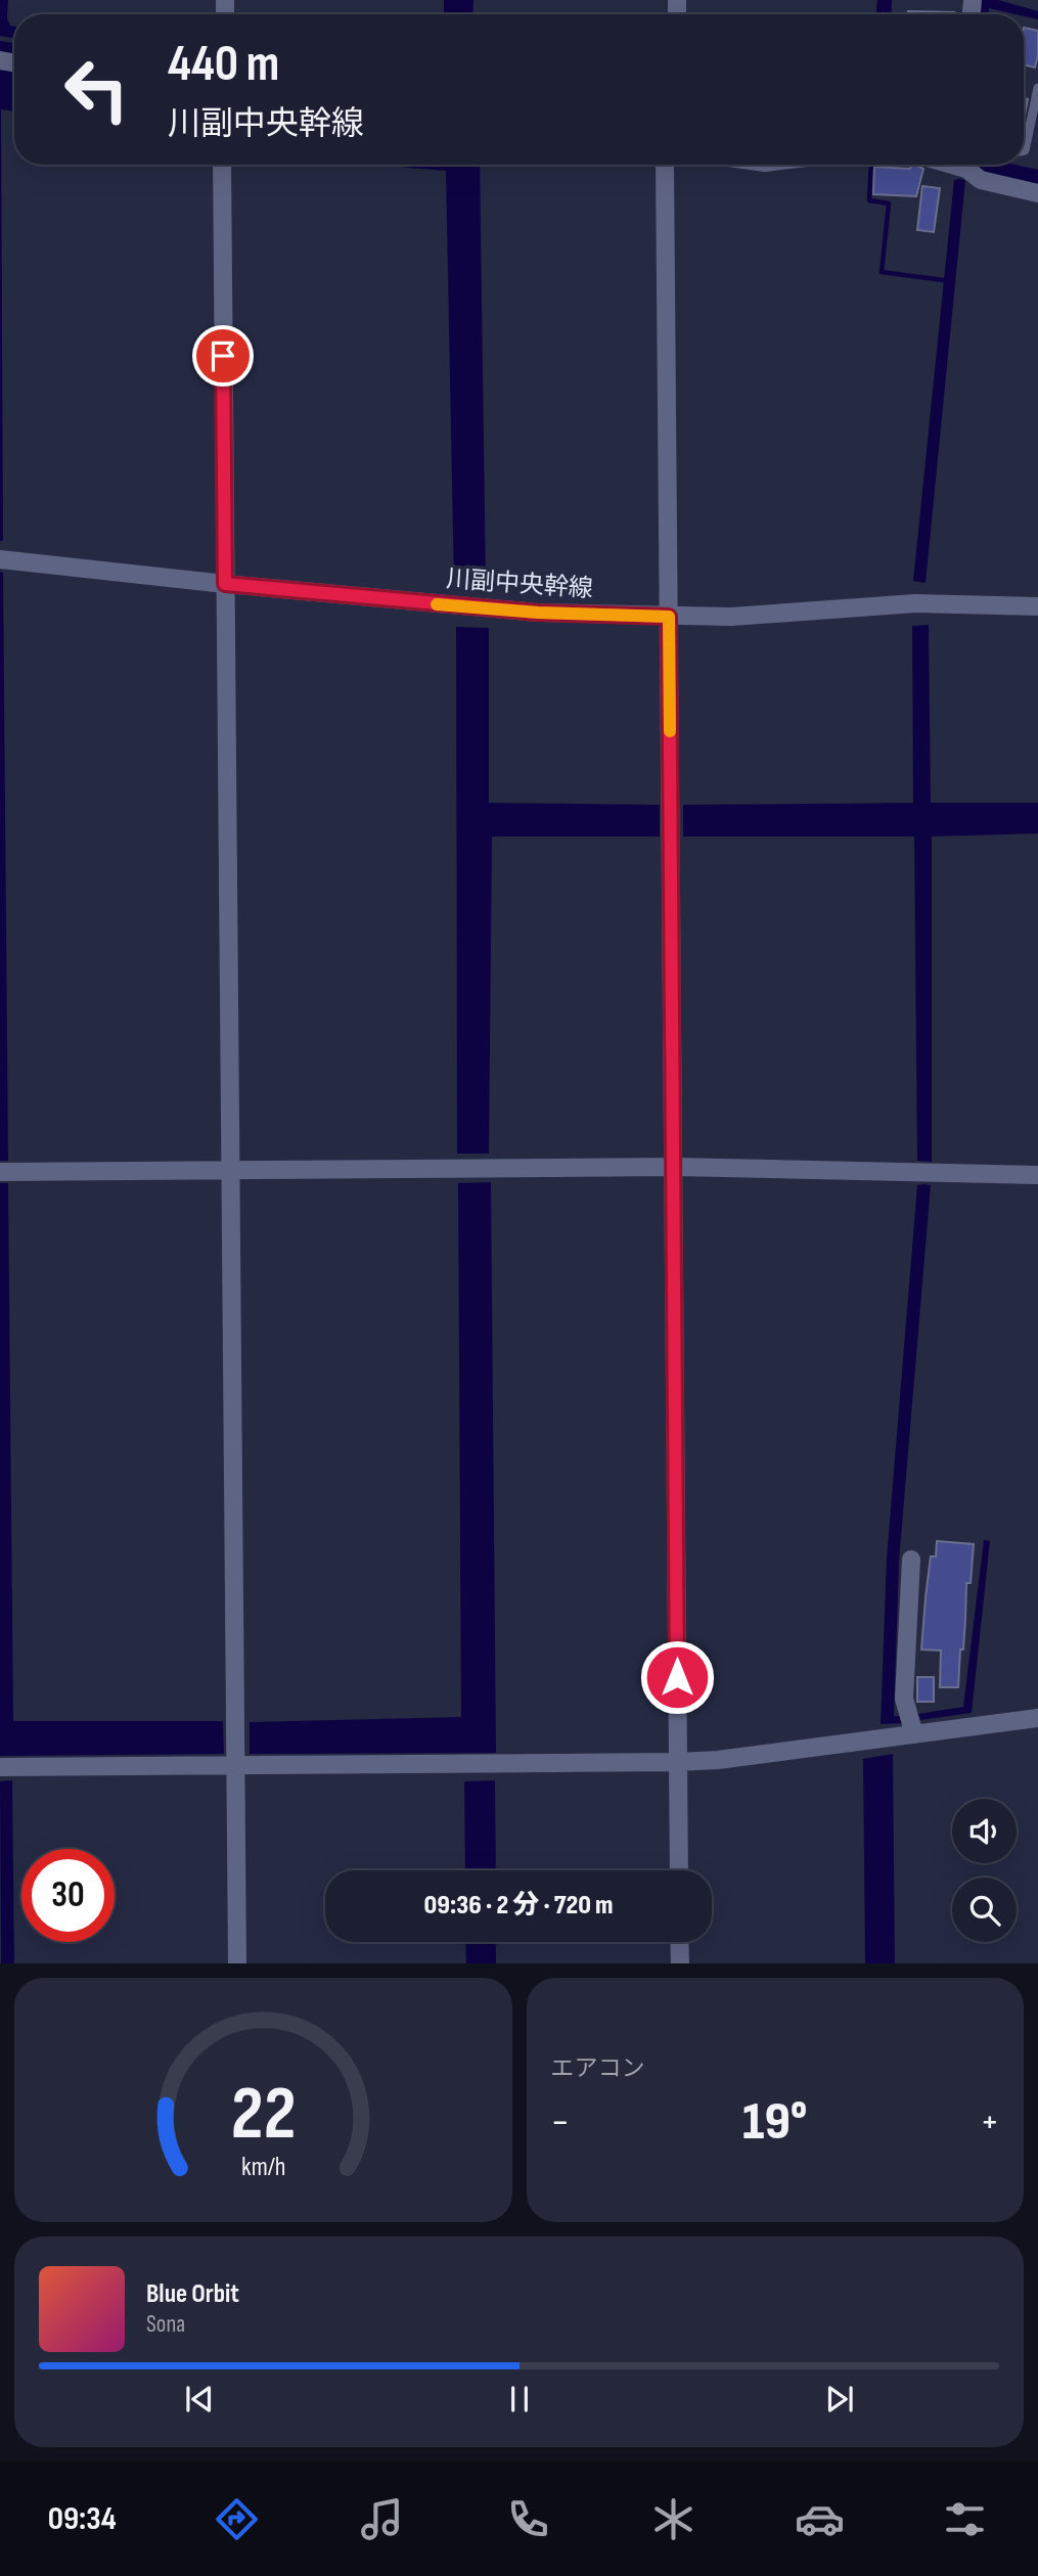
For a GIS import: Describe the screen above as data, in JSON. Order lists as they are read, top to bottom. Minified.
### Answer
{"streets":{"street":["川副中央幹線"]},"page":{"turn":["440 m","川副中央幹線"],"limit":"30","trip":"09:36 · 2 分 · 720 m","tile":"エアコン","heat":["−","19°","+"],"song":["Blue Orbit","Sona"],"tabs":"09:34","gauge":["22","km/h"]}}
